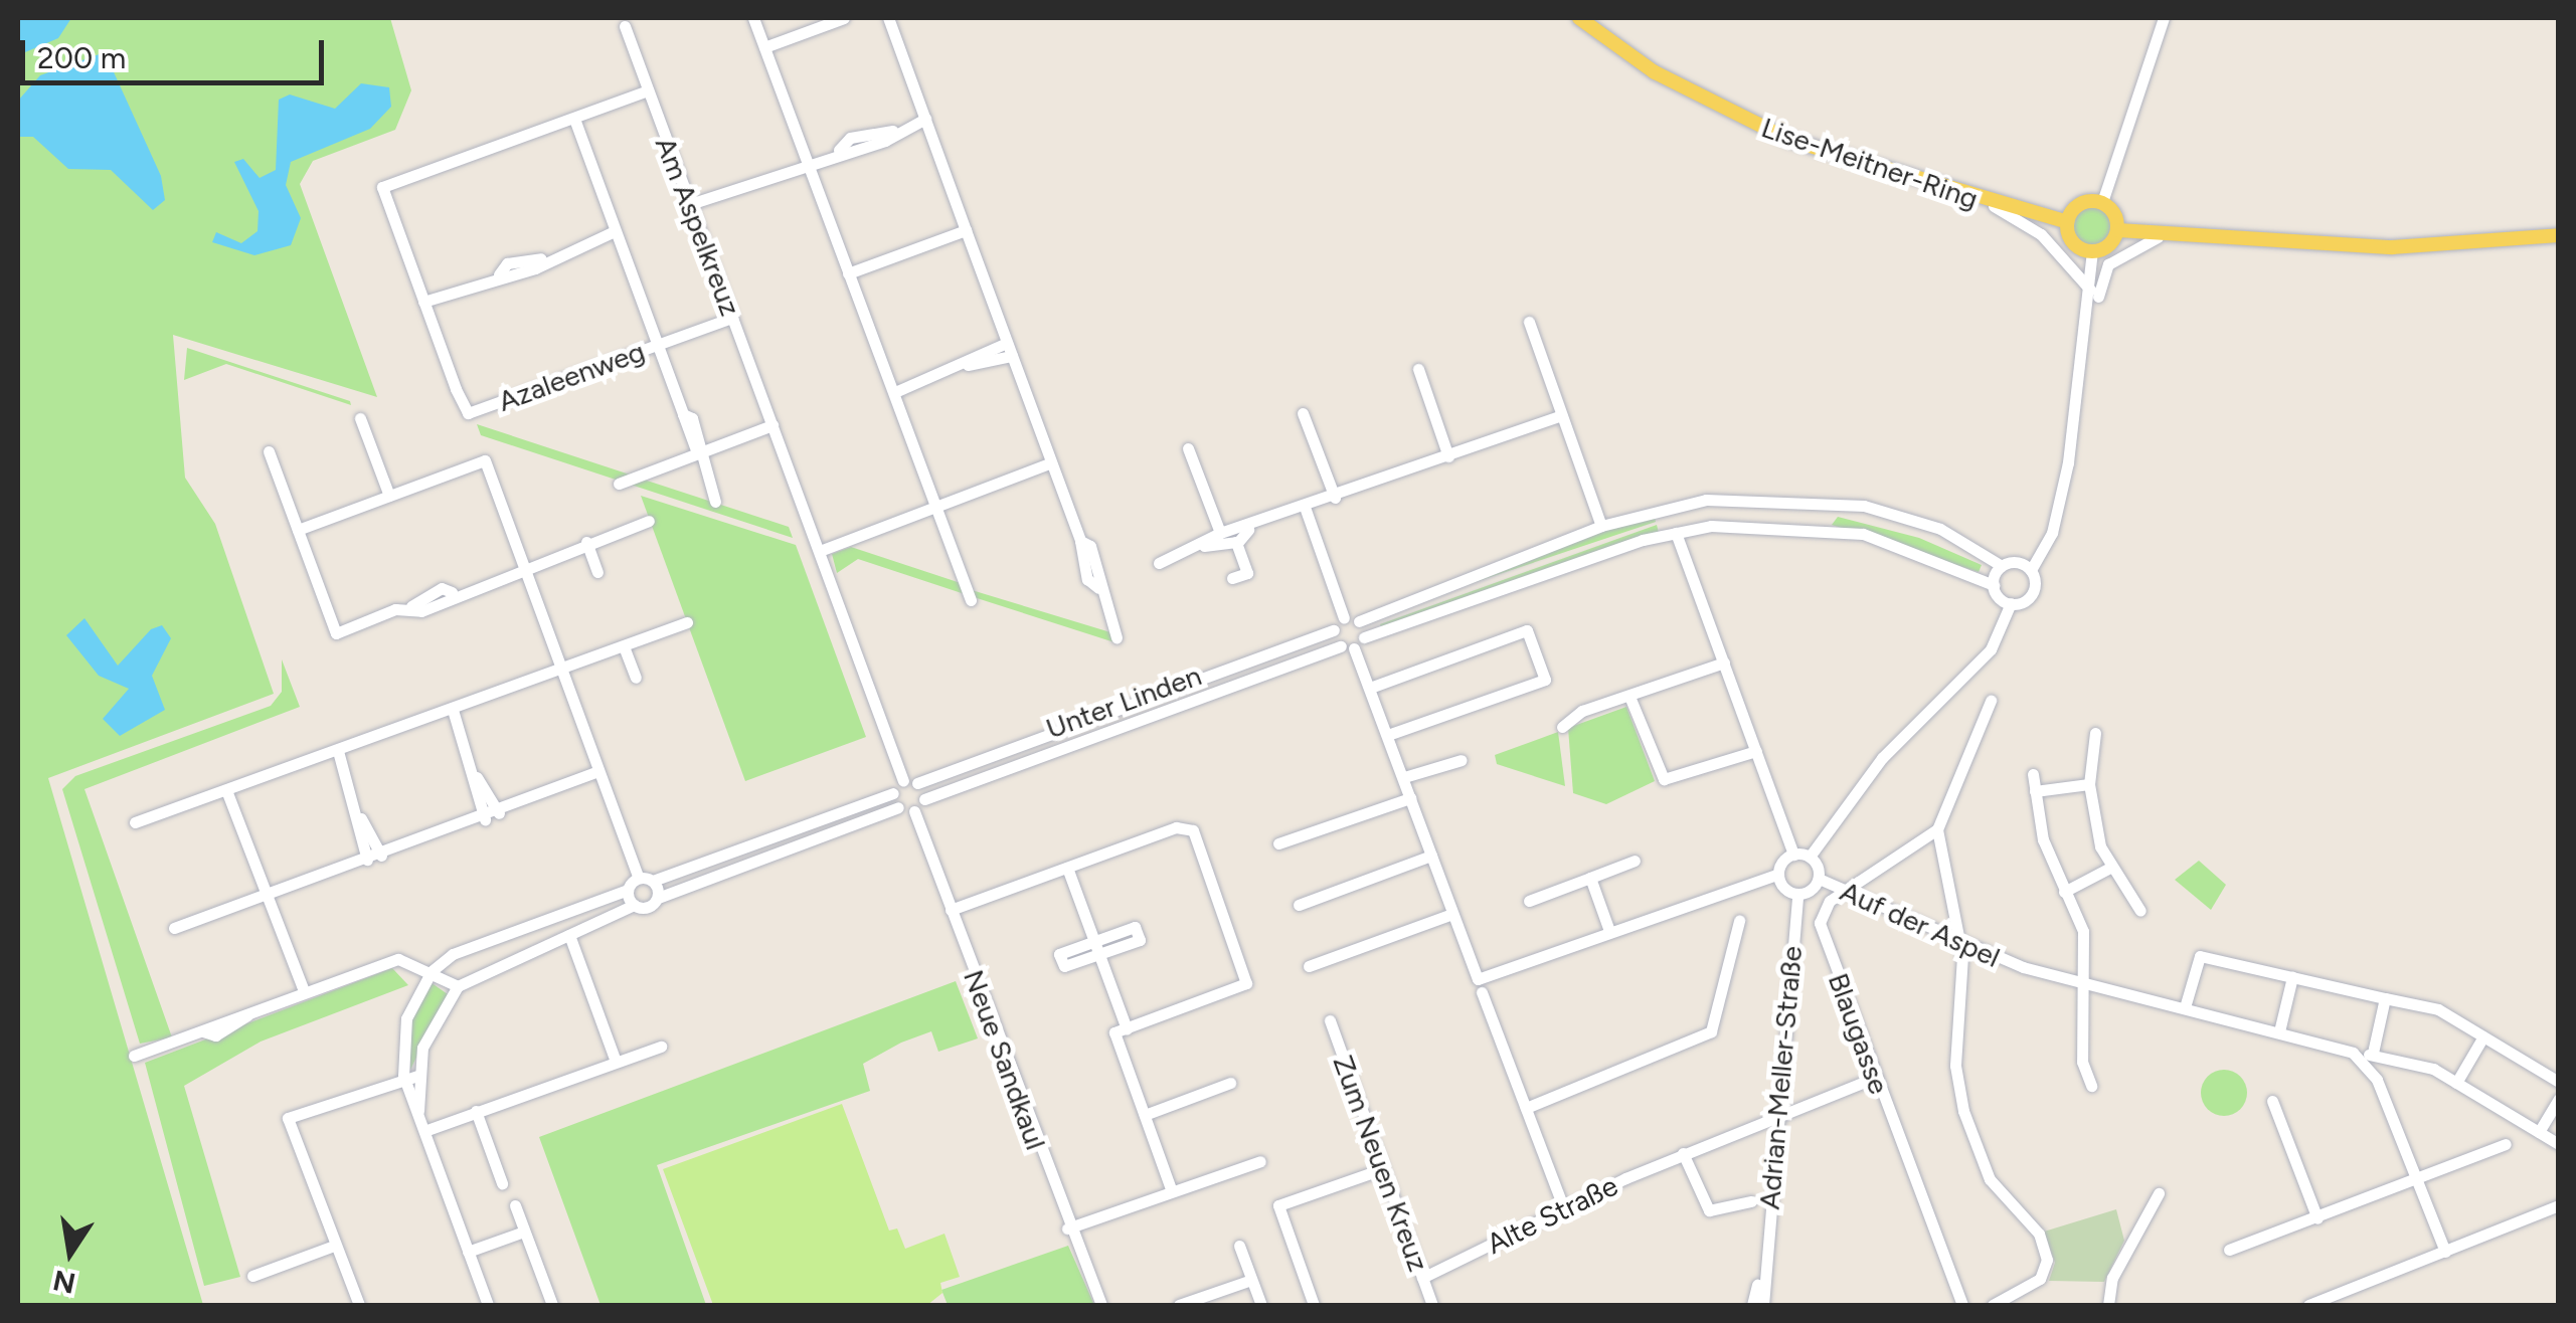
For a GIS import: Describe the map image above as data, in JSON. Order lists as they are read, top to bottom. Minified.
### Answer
{"streets":{"main road":["Lise-Meitner-Ring"],"street":["Am Aspelkreuz","Azaleenweg","Unter Linden","Auf der Aspel","Blaugasse","Neue Sandkaul","Adrian-Meller-Straße","Zum Neuen Kreuz","Alte Straße"]},"crossings":[["Am Aspelkreuz","Azaleenweg"],["Am Aspelkreuz","Unter Linden"],["Am Aspelkreuz","Neue Sandkaul"],["Unter Linden","Neue Sandkaul"],["Auf der Aspel","Blaugasse"],["Blaugasse","Alte Straße"],["Adrian-Meller-Straße","Alte Straße"],["Zum Neuen Kreuz","Alte Straße"]],"scale_bar":"200 m","north":"bottom"}
